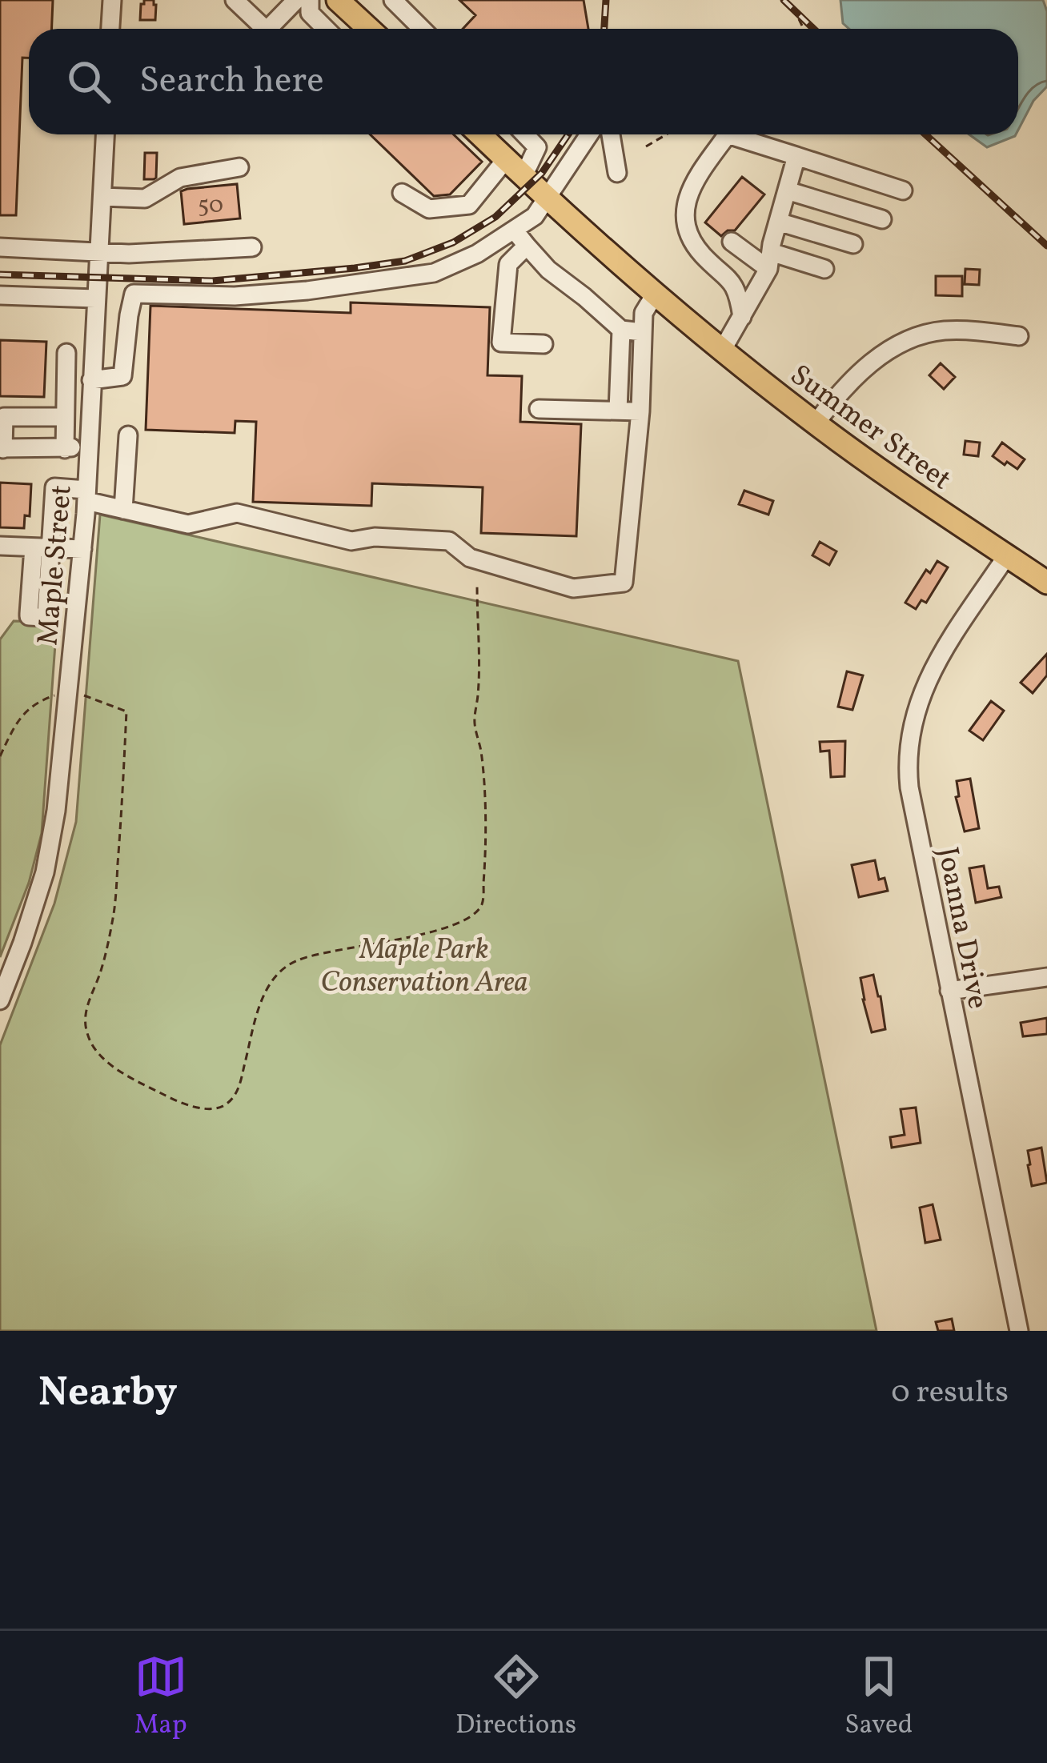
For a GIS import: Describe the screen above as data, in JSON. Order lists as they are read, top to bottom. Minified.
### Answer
{"streets":{"main road":["Summer Street"],"street":["Maple Street","Joanna Drive"]},"crossings":[["Summer Street","Joanna Drive"]],"parks":["Maple Park Conservation Area"],"house_numbers":["50"],"page":{"search":"Search here","heading":["Nearby","0 results"],"nav":["Map","Directions","Saved"]}}
